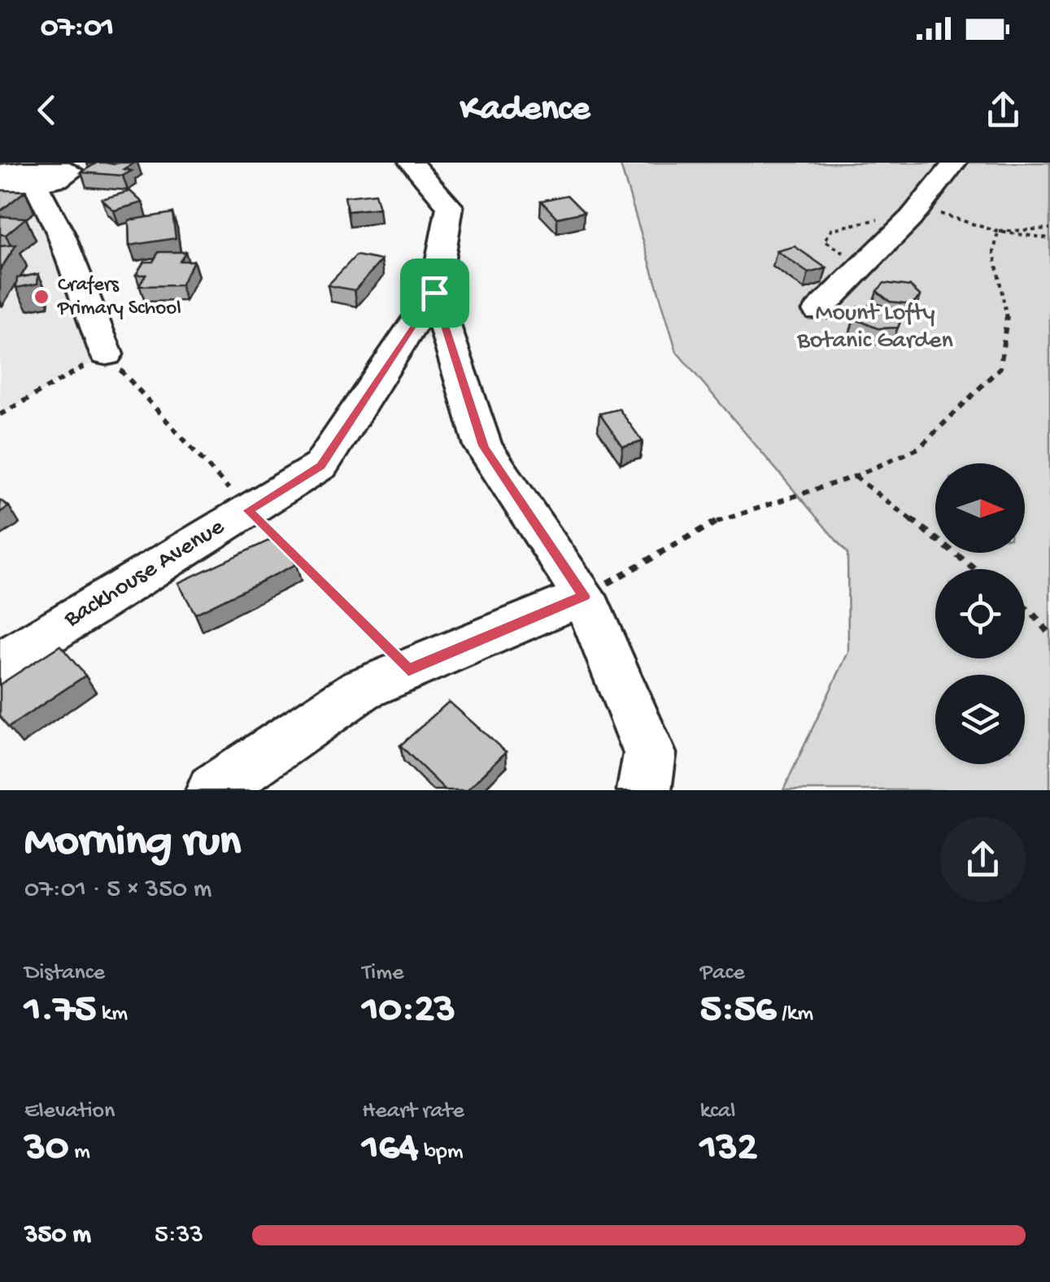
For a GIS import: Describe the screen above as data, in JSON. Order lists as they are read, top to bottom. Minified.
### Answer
{"streets":{"street":["Backhouse Avenue"]},"parks":["Mount Lofty Botanic Garden"],"places":["Crafers Primary School"],"north":"right","page":{"status":"07:01","header":"Kadence","heading":["Morning run","07:01 · 5 × 350 m"],"stats":[["Distance","1.75 km"],["Time","10:23"],["Pace","5:56 /km"],["Elevation","30 m"],["Heart rate","164 bpm"],["kcal","132"]],"list":[{"name":"350 m","note":"5:33"}]}}
